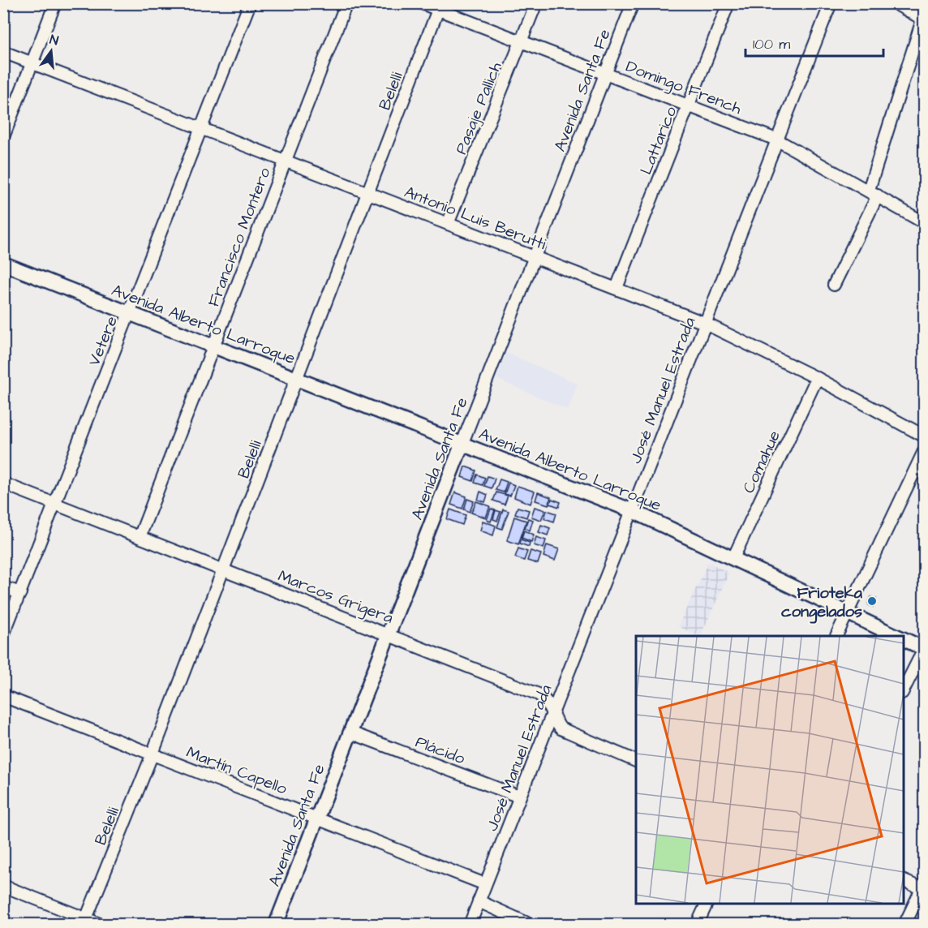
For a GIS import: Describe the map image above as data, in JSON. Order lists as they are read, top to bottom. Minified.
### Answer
{"streets":{"main road":["Avenida Santa Fe","Avenida Alberto Larroque"],"street":["Domingo French","Belelli","Pasaje Pallich","Lattarico","Antonio Luis Berutti","Francisco Montero","Vetere","José Manuel Estrada","Comahue","Marcos Grigera","Plácido","Martín Capello"]},"crossings":[["Domingo French","Avenida Santa Fe"],["Domingo French","Belelli"],["Domingo French","Pasaje Pallich"],["Domingo French","Lattarico"],["Domingo French","José Manuel Estrada"],["Avenida Santa Fe","Antonio Luis Berutti"],["Avenida Santa Fe","Avenida Alberto Larroque"],["Avenida Santa Fe","Marcos Grigera"],["Avenida Santa Fe","Plácido"],["Avenida Santa Fe","Martín Capello"],["Belelli","Antonio Luis Berutti"],["Belelli","Avenida Alberto Larroque"],["Belelli","Marcos Grigera"],["Belelli","Martín Capello"],["Pasaje Pallich","Antonio Luis Berutti"],["Lattarico","Antonio Luis Berutti"],["Antonio Luis Berutti","Francisco Montero"],["Antonio Luis Berutti","Vetere"],["Antonio Luis Berutti","José Manuel Estrada"],["Antonio Luis Berutti","Comahue"],["Francisco Montero","Avenida Alberto Larroque"],["Francisco Montero","Marcos Grigera"],["Avenida Alberto Larroque","Vetere"],["Avenida Alberto Larroque","José Manuel Estrada"],["Avenida Alberto Larroque","Comahue"],["Vetere","Marcos Grigera"],["José Manuel Estrada","Marcos Grigera"],["José Manuel Estrada","Plácido"],["José Manuel Estrada","Martín Capello"]],"places":["Frioteka congelados"],"scale_bar":"100 m","north":"top"}
